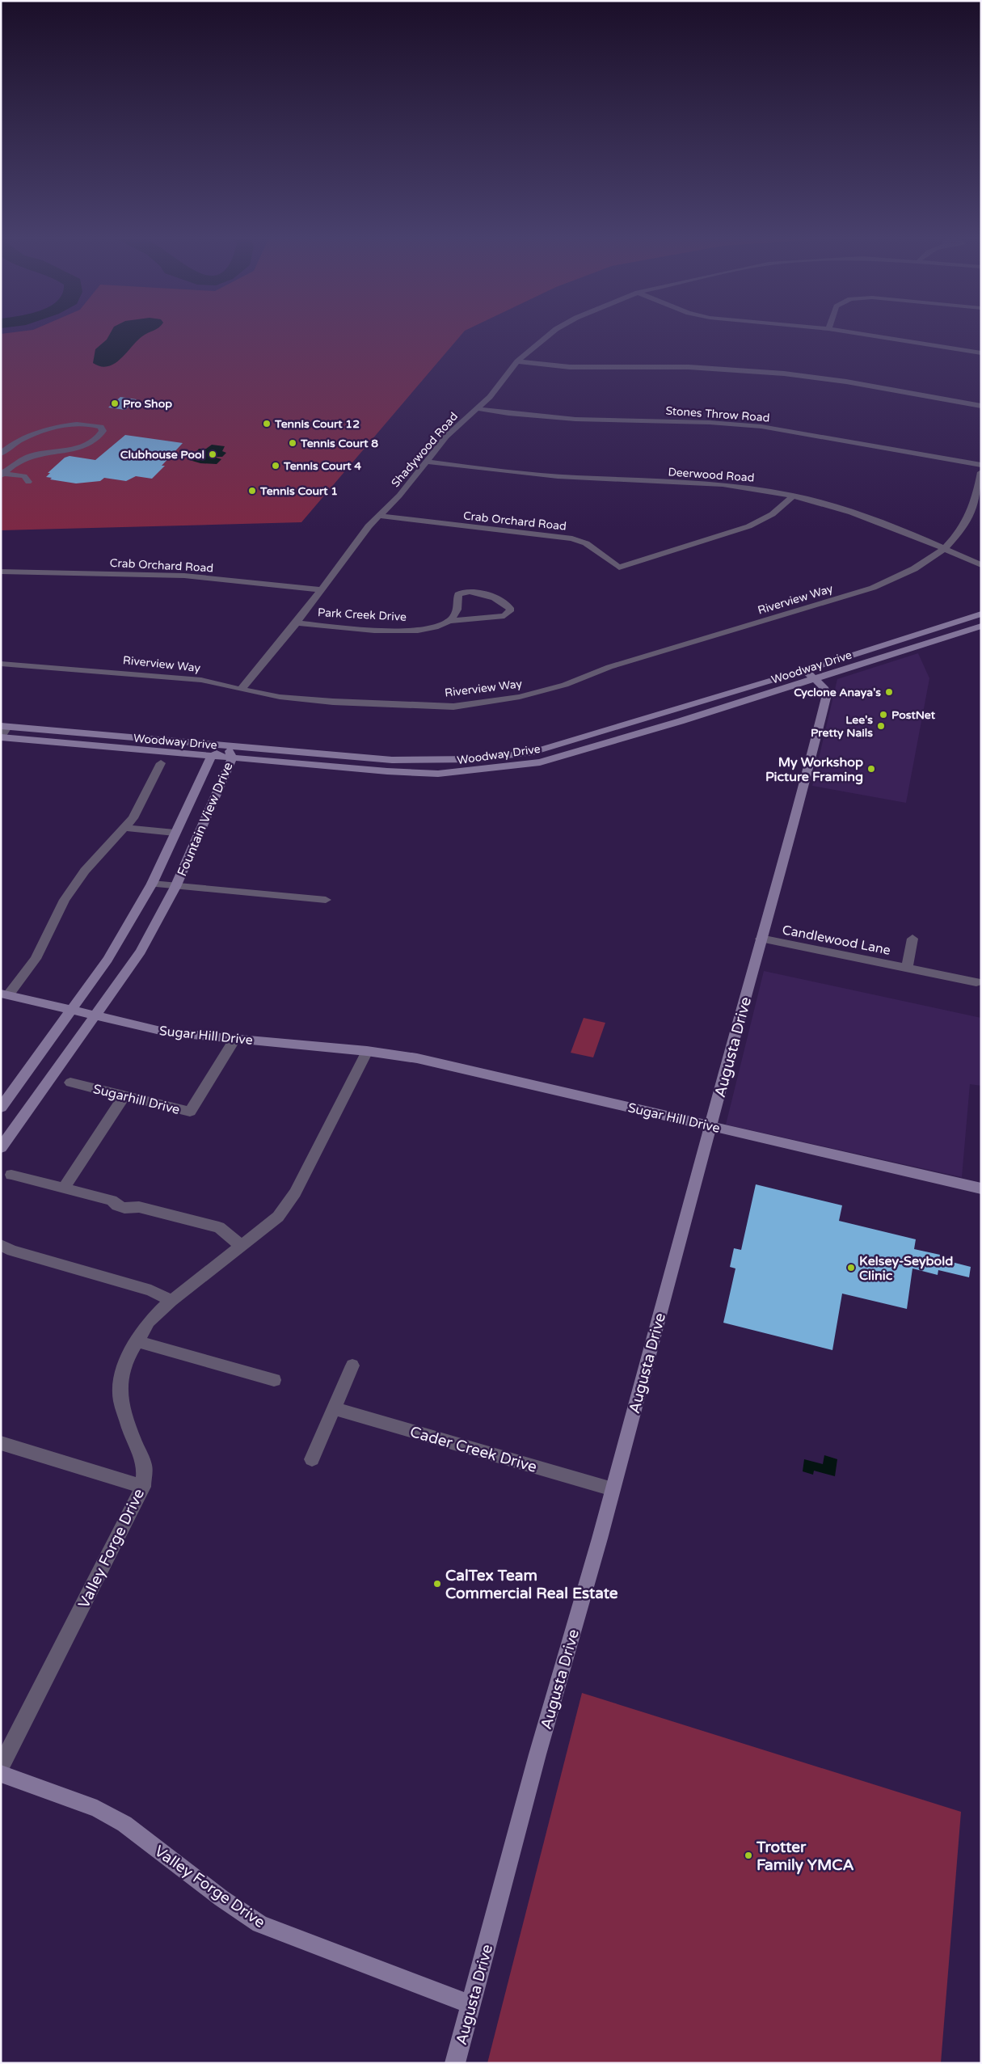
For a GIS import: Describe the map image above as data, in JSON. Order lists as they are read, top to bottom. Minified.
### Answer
{"streets":{"main road":["Woodway Drive","Fountain View Drive","Sugar Hill Drive","Augusta Drive","Valley Forge Drive"],"street":["Stones Throw Road","Shadywood Road","Deerwood Road","Crab Orchard Road","Riverview Way","Park Creek Drive","Candlewood Lane","Sugarhill Drive","Cader Creek Drive"]},"crossings":[["Stones Throw Road","Shadywood Road"],["Shadywood Road","Deerwood Road"],["Shadywood Road","Crab Orchard Road"],["Shadywood Road","Riverview Way"],["Shadywood Road","Park Creek Drive"],["Deerwood Road","Crab Orchard Road"],["Deerwood Road","Riverview Way"],["Woodway Drive","Fountain View Drive"],["Woodway Drive","Augusta Drive"],["Fountain View Drive","Sugar Hill Drive"],["Candlewood Lane","Augusta Drive"],["Sugar Hill Drive","Augusta Drive"],["Sugar Hill Drive","Sugarhill Drive"],["Augusta Drive","Cader Creek Drive"],["Augusta Drive","Valley Forge Drive"]],"places":["Pro Shop","Tennis Court 12","Tennis Court 8","Clubhouse Pool","Tennis Court 4","Tennis Court 1","Cyclone Anaya's","PostNet","Lee's Pretty Nails","My Workshop Picture Framing","Kelsey-Seybold Clinic","CalTex Team Commercial Real Estate","Trotter Family YMCA"]}
